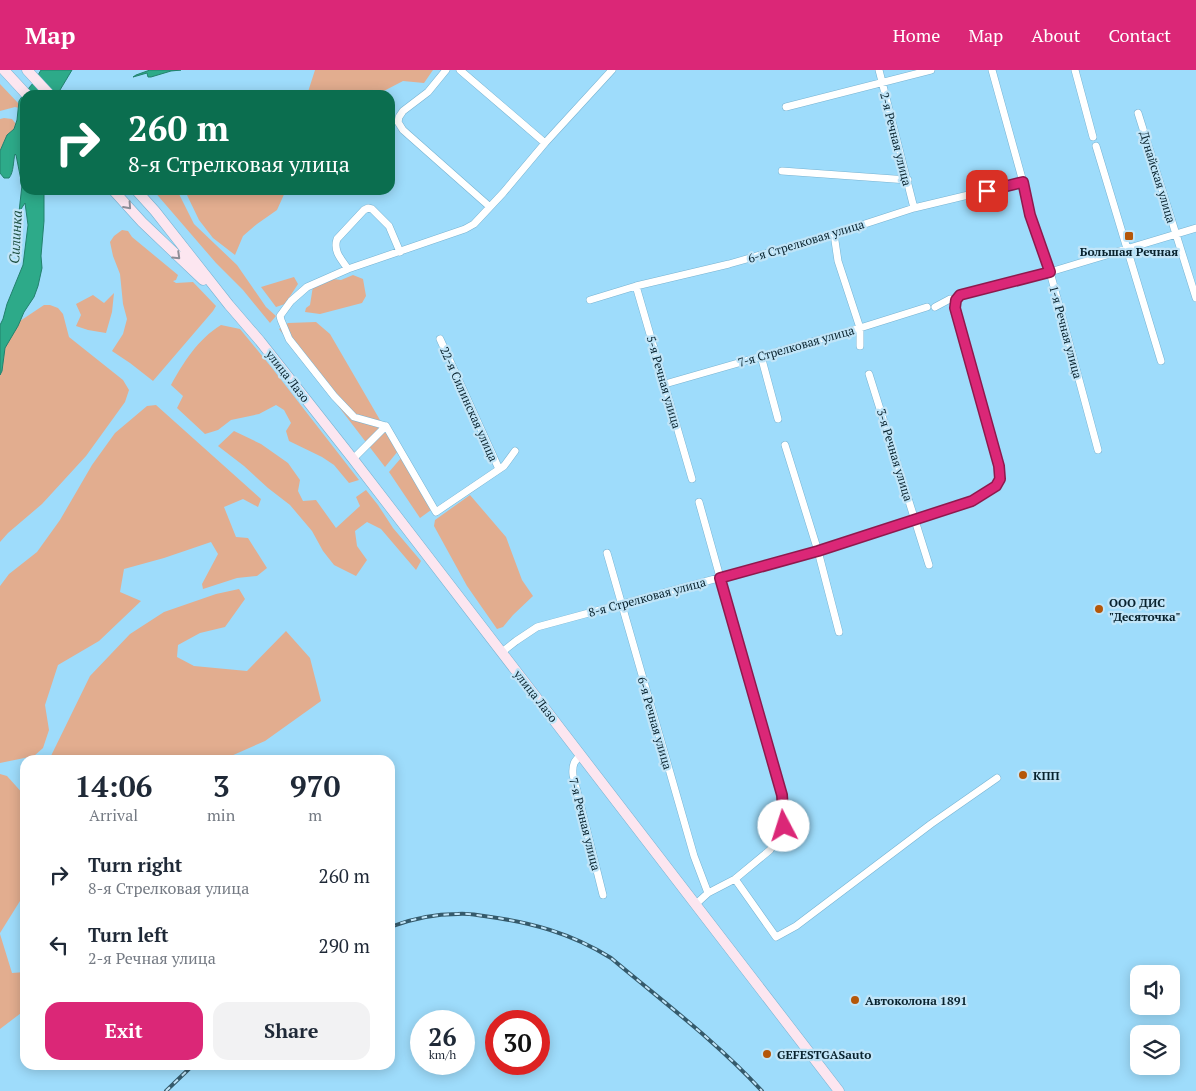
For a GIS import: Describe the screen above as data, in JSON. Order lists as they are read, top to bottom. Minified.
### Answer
{"streets":{"main road":["улица Лазо"],"street":["2-я Речная улица","Дунайская улица","6-я Стрелковая улица","1-я Речная улица","7-я Стрелковая улица","5-я Речная улица","22-я Силинская улица","3-я Речная улица","8-я Стрелковая улица","6-я Речная улица","7-я Речная улица"]},"crossings":[["2-я Речная улица","6-я Стрелковая улица"],["6-я Стрелковая улица","1-я Речная улица"],["6-я Стрелковая улица","5-я Речная улица"],["7-я Стрелковая улица","5-я Речная улица"],["улица Лазо","8-я Стрелковая улица"],["улица Лазо","7-я Речная улица"],["3-я Речная улица","8-я Стрелковая улица"],["8-я Стрелковая улица","6-я Речная улица"]],"water":["Силинка"],"places":{"transit":["Большая Речная"],"other":["ООО ДИС \"Десяточка\"","КПП","Автоколона 1891","GEFESTGASauto"]},"page":{"header":"Map","nav":["Home","Map","About","Contact"],"turn":["260 m","8-я Стрелковая улица"],"eta":["14:06","Arrival","3","min","970","m"],"list":[{"name":"Turn right","note":"8-я Стрелковая улица","value":"260 m"},{"name":"Turn left","note":"2-я Речная улица","value":"290 m"}],"buttons":["Exit","Share"],"speed":"26 km/h","limit":"30"}}
